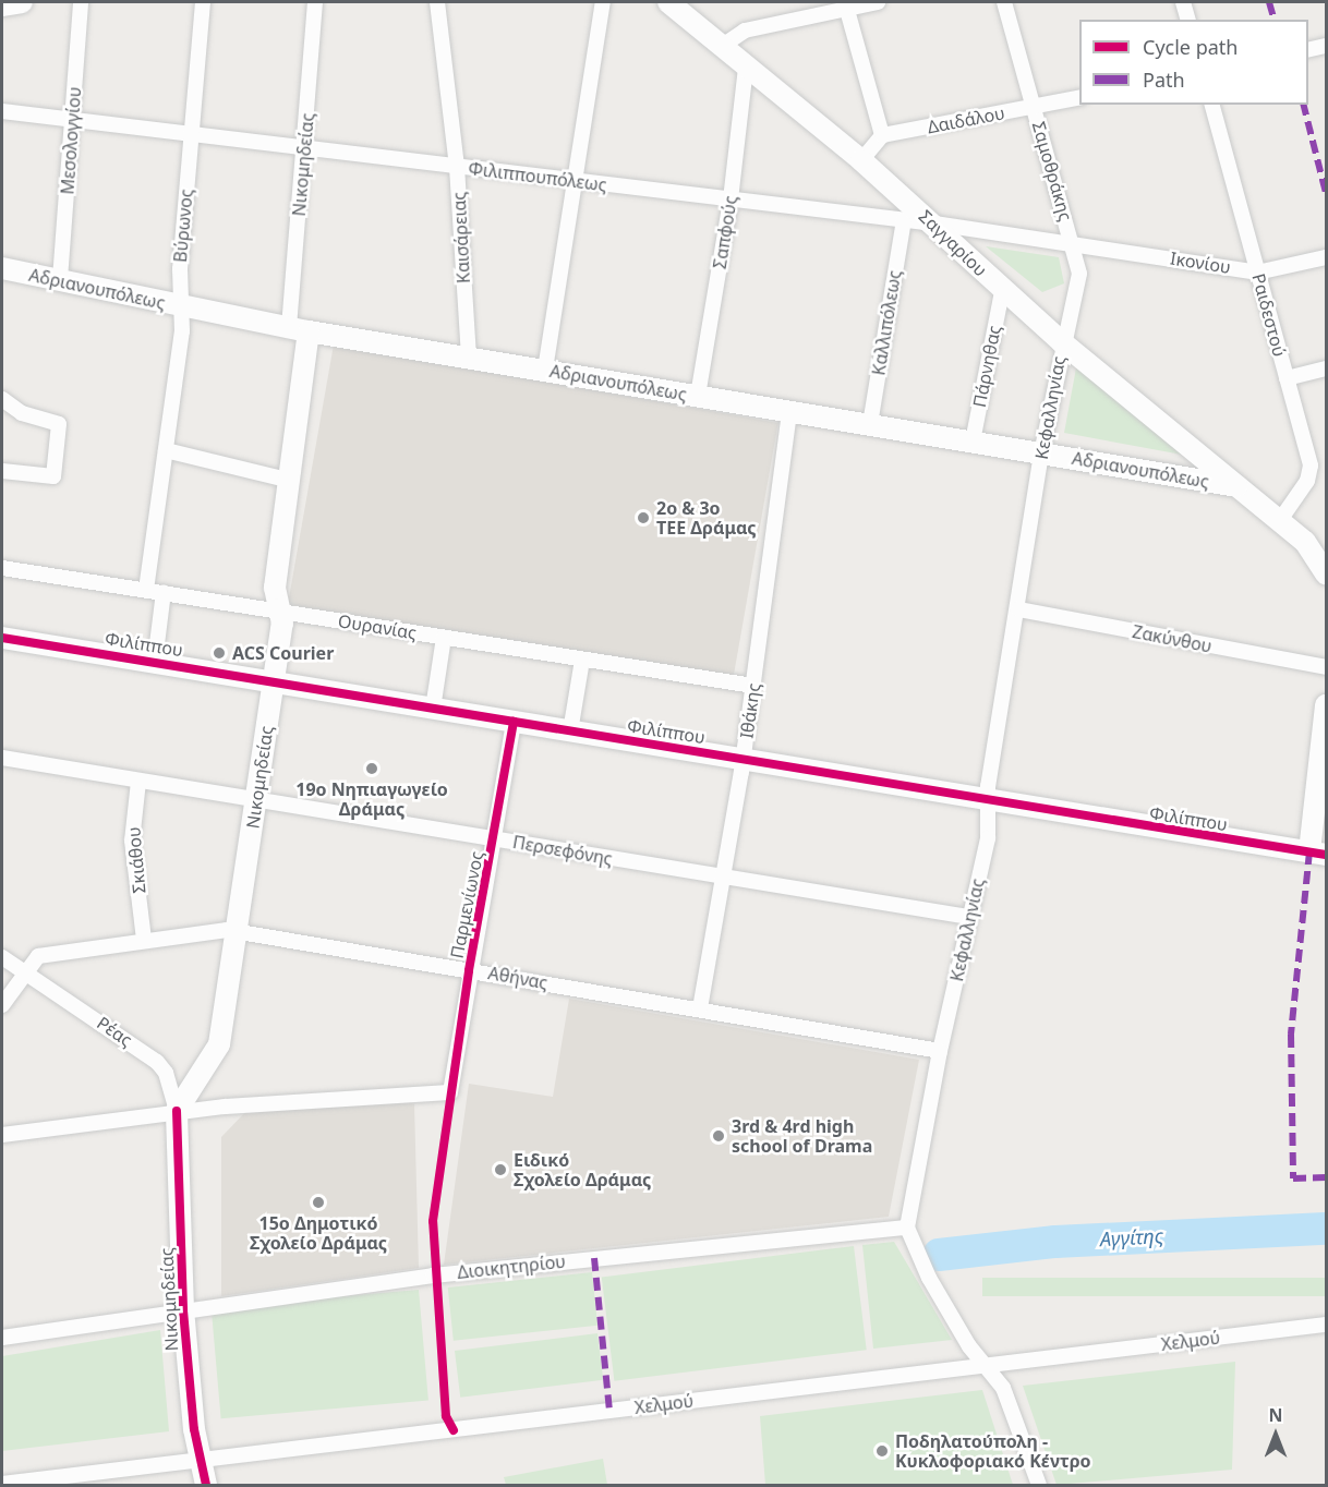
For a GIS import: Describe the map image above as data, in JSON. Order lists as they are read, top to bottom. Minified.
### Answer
{"streets":{"street":["Δαιδάλου","Μεσολογγίου","Νικομηδείας","Σαμοθράκης","Φιλιππουπόλεως","Βύρωνος","Σαπφούς","Καισάρειας","Σαγγαρίου","Ικονίου","Αδριανουπόλεως","Ραιδεστού","Καλλιπόλεως","Πάρνηθας","Κεφαλληνίας","Ουρανίας","Ζακύνθου","Φιλίππου","Ιθάκης","Περσεφόνης","Σκιάθου","Παρμενίωνος","Αθήνας","Ρέας","Διοικητηρίου","Χελμού"]},"crossings":[["Δαιδάλου","Σαμοθράκης"],["Μεσολογγίου","Φιλιππουπόλεως"],["Μεσολογγίου","Αδριανουπόλεως"],["Νικομηδείας","Φιλιππουπόλεως"],["Νικομηδείας","Αδριανουπόλεως"],["Νικομηδείας","Ουρανίας"],["Νικομηδείας","Φιλίππου"],["Νικομηδείας","Περσεφόνης"],["Νικομηδείας","Παρμενίωνος"],["Νικομηδείας","Αθήνας"],["Νικομηδείας","Ρέας"],["Νικομηδείας","Διοικητηρίου"],["Νικομηδείας","Χελμού"],["Σαμοθράκης","Φιλιππουπόλεως"],["Σαμοθράκης","Σαγγαρίου"],["Σαμοθράκης","Ικονίου"],["Σαμοθράκης","Κεφαλληνίας"],["Φιλιππουπόλεως","Βύρωνος"],["Φιλιππουπόλεως","Σαπφούς"],["Φιλιππουπόλεως","Καισάρειας"],["Φιλιππουπόλεως","Σαγγαρίου"],["Φιλιππουπόλεως","Ικονίου"],["Φιλιππουπόλεως","Καλλιπόλεως"],["Βύρωνος","Αδριανουπόλεως"],["Βύρωνος","Ουρανίας"],["Σαπφούς","Σαγγαρίου"],["Σαπφούς","Αδριανουπόλεως"],["Καισάρειας","Αδριανουπόλεως"],["Σαγγαρίου","Αδριανουπόλεως"],["Σαγγαρίου","Ραιδεστού"],["Σαγγαρίου","Πάρνηθας"],["Σαγγαρίου","Κεφαλληνίας"],["Ικονίου","Ραιδεστού"],["Αδριανουπόλεως","Καλλιπόλεως"],["Αδριανουπόλεως","Πάρνηθας"],["Αδριανουπόλεως","Κεφαλληνίας"],["Αδριανουπόλεως","Ιθάκης"],["Κεφαλληνίας","Ζακύνθου"],["Κεφαλληνίας","Φιλίππου"],["Κεφαλληνίας","Περσεφόνης"],["Κεφαλληνίας","Αθήνας"],["Κεφαλληνίας","Διοικητηρίου"],["Ουρανίας","Ιθάκης"],["Φιλίππου","Ιθάκης"],["Φιλίππου","Παρμενίωνος"],["Ιθάκης","Περσεφόνης"],["Ιθάκης","Αθήνας"],["Περσεφόνης","Σκιάθου"],["Περσεφόνης","Παρμενίωνος"],["Σκιάθου","Αθήνας"],["Παρμενίωνος","Αθήνας"],["Παρμενίωνος","Ρέας"],["Αθήνας","Ρέας"]],"water":["Αγγίτης"],"places":["2ο & 3ο ΤΕΕ Δράμας","ACS Courier","19ο Νηπιαγωγείο Δράμας","3rd & 4rd high school of Drama","Ειδικό Σχολείο Δράμας","15ο Δημοτικό Σχολείο Δράμας","Ποδηλατούπολη - Κυκλοφοριακό Κέντρο"],"legend":["Cycle path","Path"],"north":"top"}
